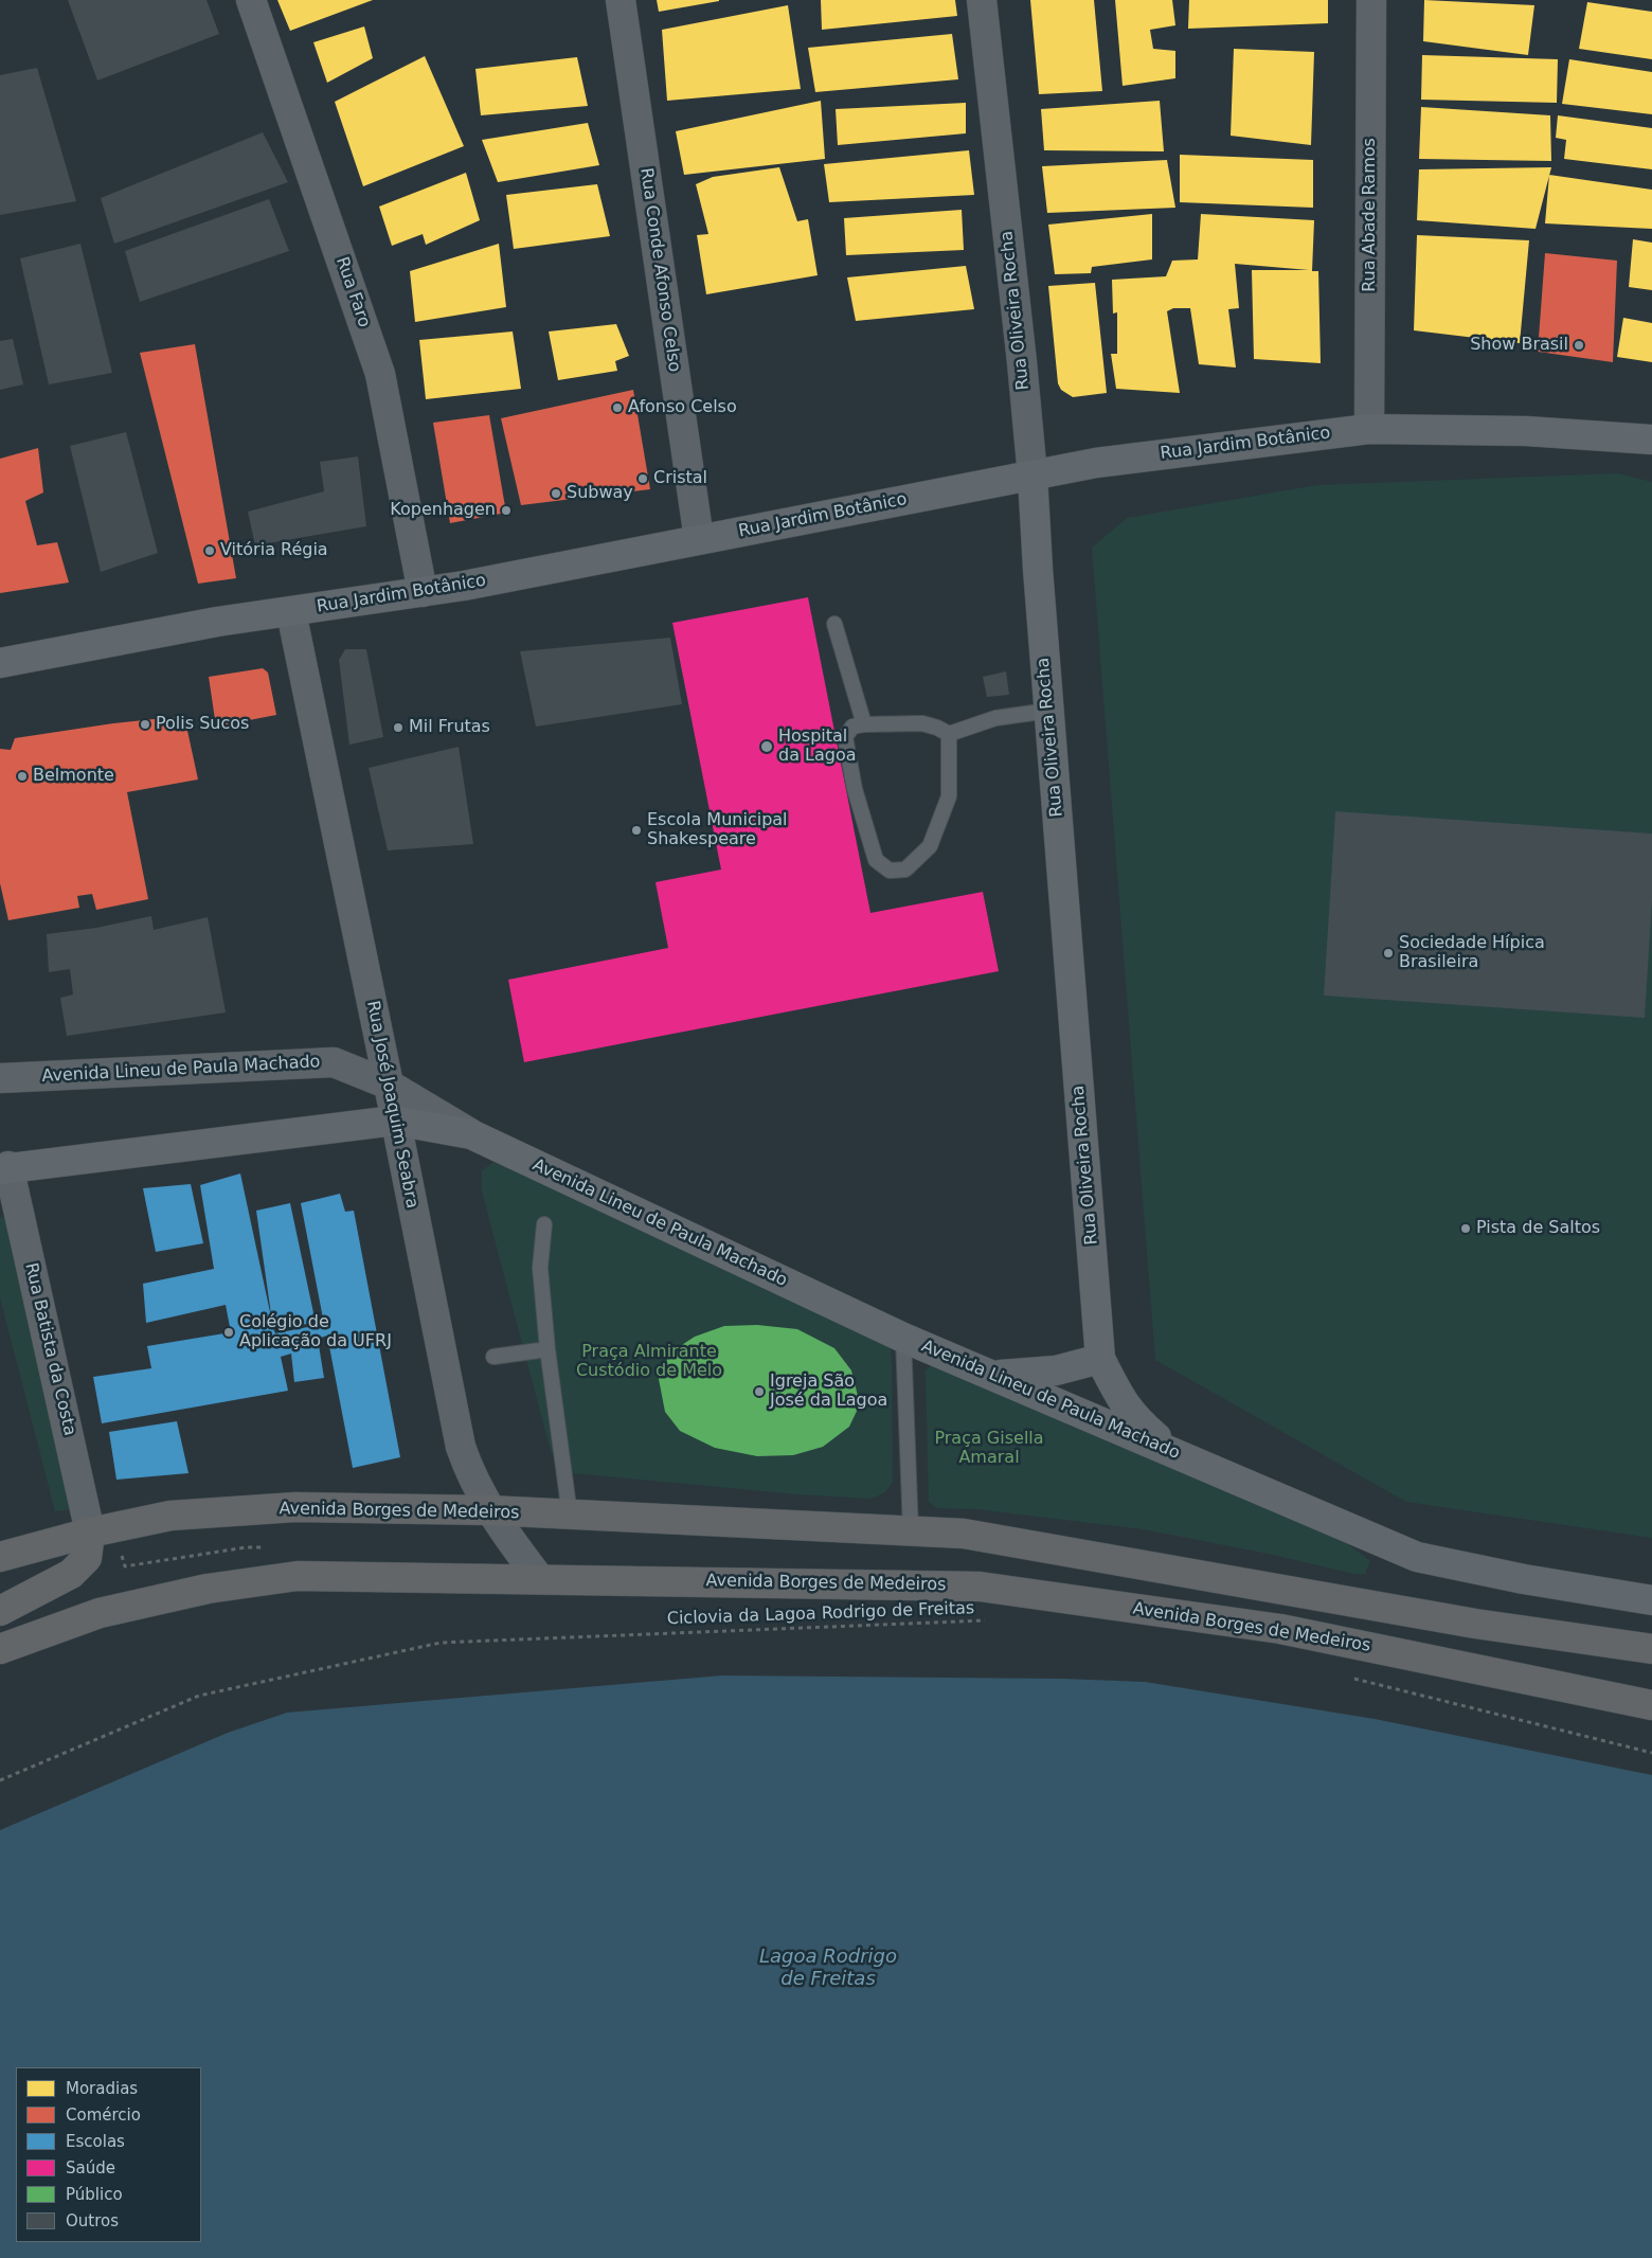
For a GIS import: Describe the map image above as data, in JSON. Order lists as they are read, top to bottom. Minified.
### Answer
{"streets":{"highway":["Avenida Borges de Medeiros"],"street":["Rua Abade Ramos","Rua Conde Afonso Celso","Rua Faro","Rua Oliveira Rocha","Rua Jardim Botânico","Avenida Lineu de Paula Machado","Rua José Joaquim Seabra","Rua Batista da Costa"],"path":["Ciclovia da Lagoa Rodrigo de Freitas"]},"crossings":[["Rua Abade Ramos","Rua Jardim Botânico"],["Rua Conde Afonso Celso","Rua Jardim Botânico"],["Rua Faro","Rua Jardim Botânico"],["Rua Oliveira Rocha","Rua Jardim Botânico"],["Rua Oliveira Rocha","Avenida Lineu de Paula Machado"],["Rua Jardim Botânico","Rua José Joaquim Seabra"],["Avenida Lineu de Paula Machado","Rua José Joaquim Seabra"],["Avenida Lineu de Paula Machado","Rua Batista da Costa"],["Rua José Joaquim Seabra","Avenida Borges de Medeiros"],["Rua Batista da Costa","Avenida Borges de Medeiros"]],"water":["Lagoa Rodrigo de Freitas"],"parks":["Praça Almirante Custódio de Melo","Praça Gisella Amaral"],"places":["Show Brasil","Afonso Celso","Cristal","Subway","Kopenhagen","Vitória Régia","Polis Sucos","Mil Frutas","Hospital da Lagoa","Belmonte","Escola Municipal Shakespeare","Sociedade Hípica Brasileira","Pista de Saltos","Colégio de Aplicação da UFRJ","Igreja São José da Lagoa"],"legend":["Moradias","Comércio","Escolas","Saúde","Público","Outros"]}
